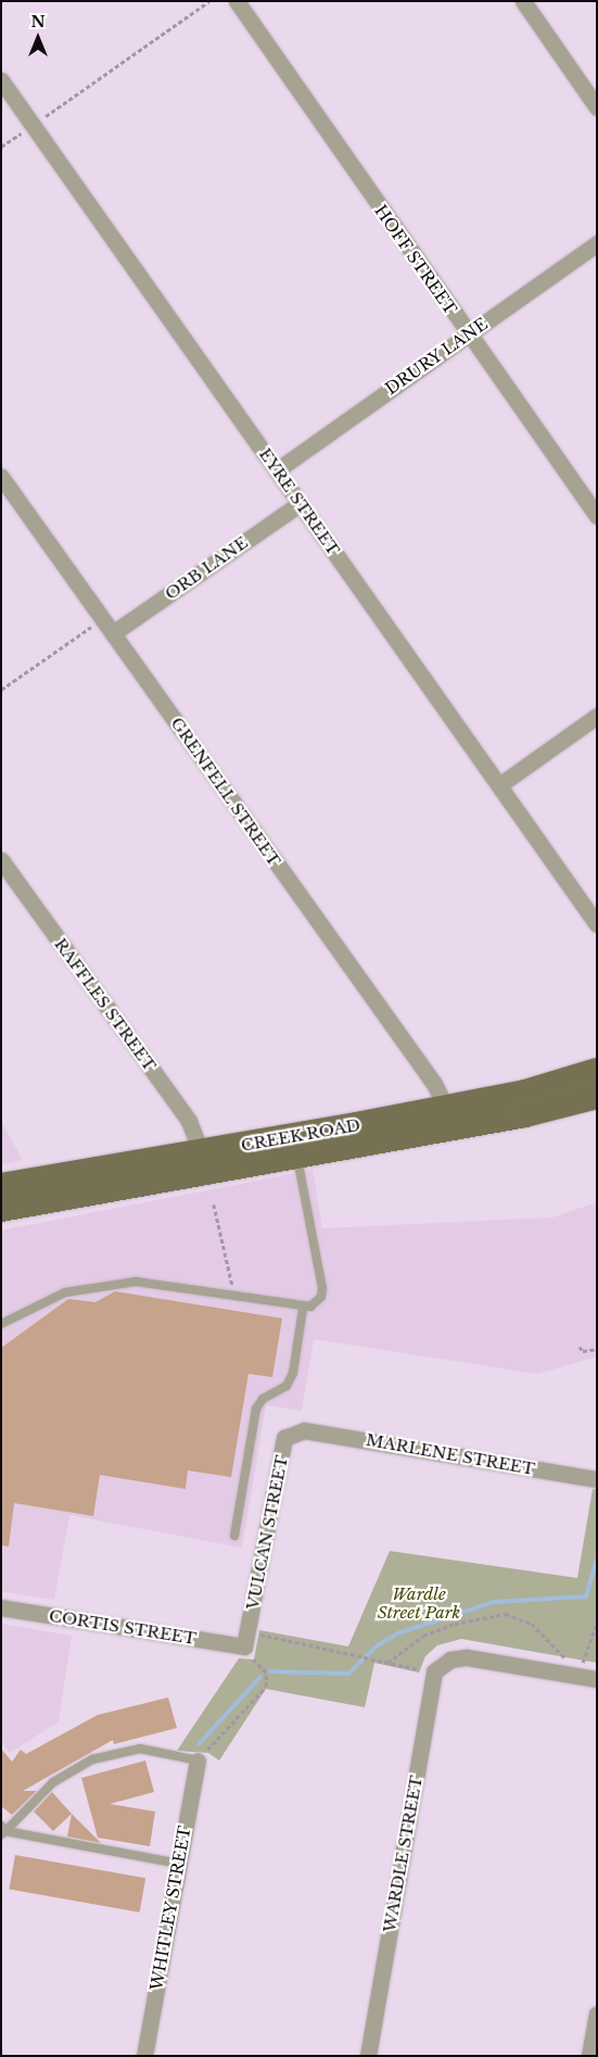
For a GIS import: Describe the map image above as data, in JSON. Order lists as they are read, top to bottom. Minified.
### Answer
{"streets":{"main road":["CREEK ROAD"],"street":["HOFF STREET","DRURY LANE","EYRE STREET","ORB LANE","GRENFELL STREET","RAFFLES STREET","MARLENE STREET","VULCAN STREET","CORTIS STREET","WARDLE STREET","WHITLEY STREET"]},"crossings":[["HOFF STREET","DRURY LANE"],["DRURY LANE","EYRE STREET"],["EYRE STREET","ORB LANE"],["ORB LANE","GRENFELL STREET"],["GRENFELL STREET","CREEK ROAD"],["RAFFLES STREET","CREEK ROAD"],["MARLENE STREET","VULCAN STREET"],["VULCAN STREET","CORTIS STREET"]],"parks":["Wardle Street Park"],"north":"top"}
